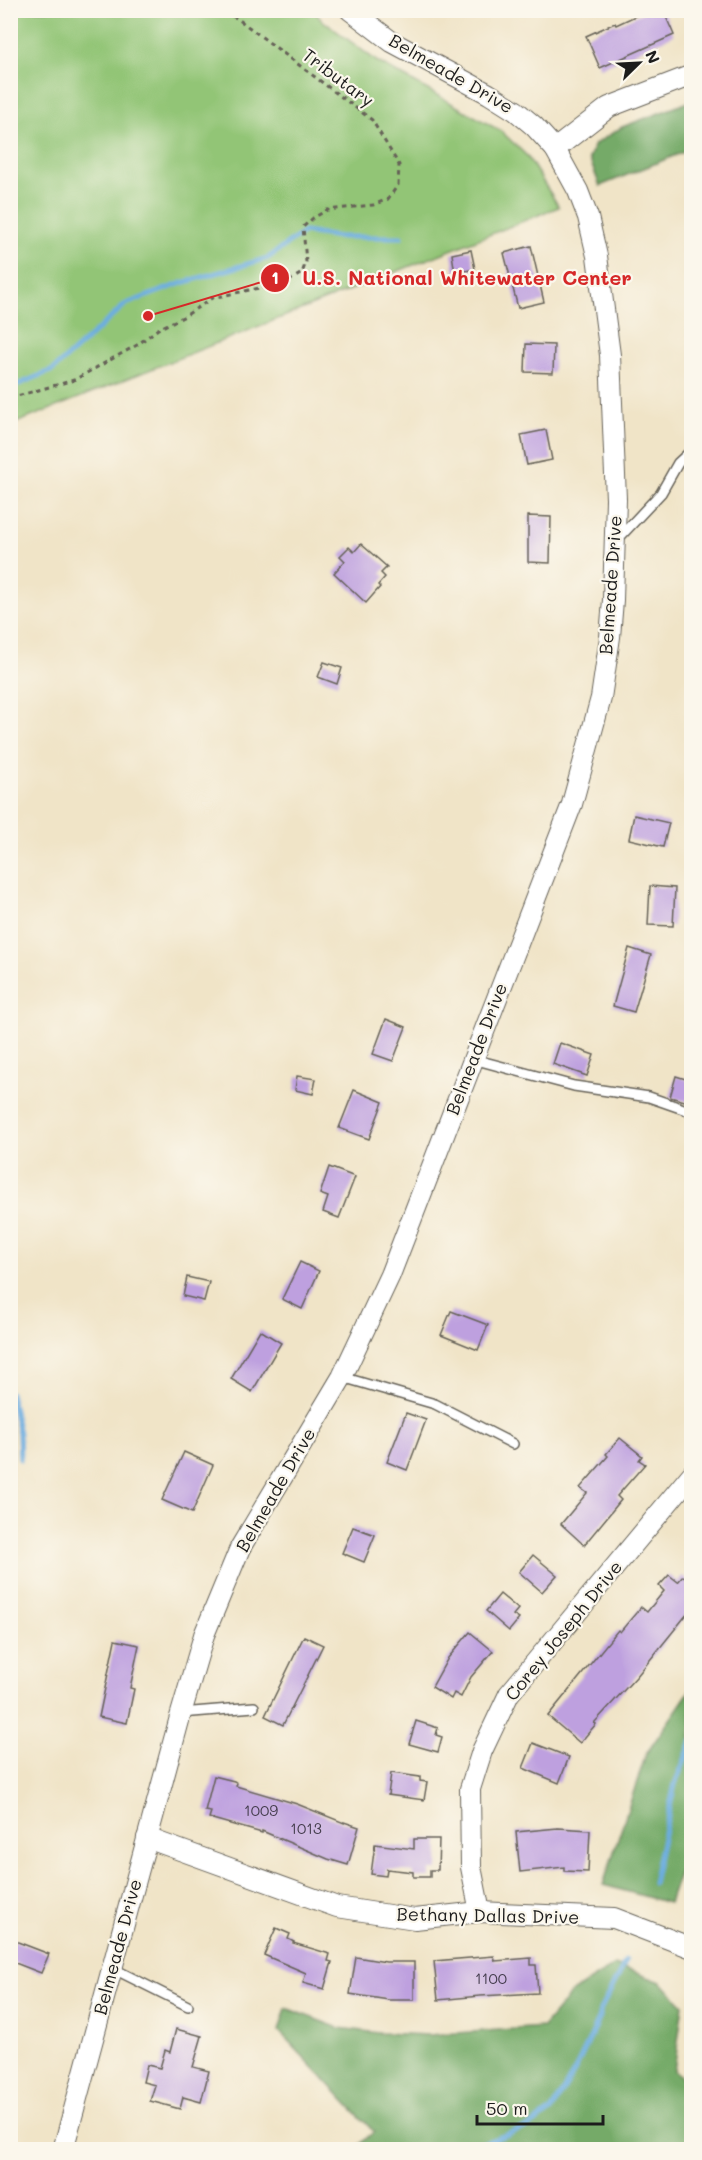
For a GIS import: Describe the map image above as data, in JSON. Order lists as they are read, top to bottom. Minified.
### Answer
{"streets":{"street":["Belmeade Drive","Corey Joseph Drive","Bethany Dallas Drive"],"path":["Tributary"]},"crossings":[["Belmeade Drive","Bethany Dallas Drive"],["Corey Joseph Drive","Bethany Dallas Drive"]],"places":["U.S. National Whitewater Center"],"house_numbers":["1009","1013","1100"],"scale_bar":"50 m","north":"top right"}
